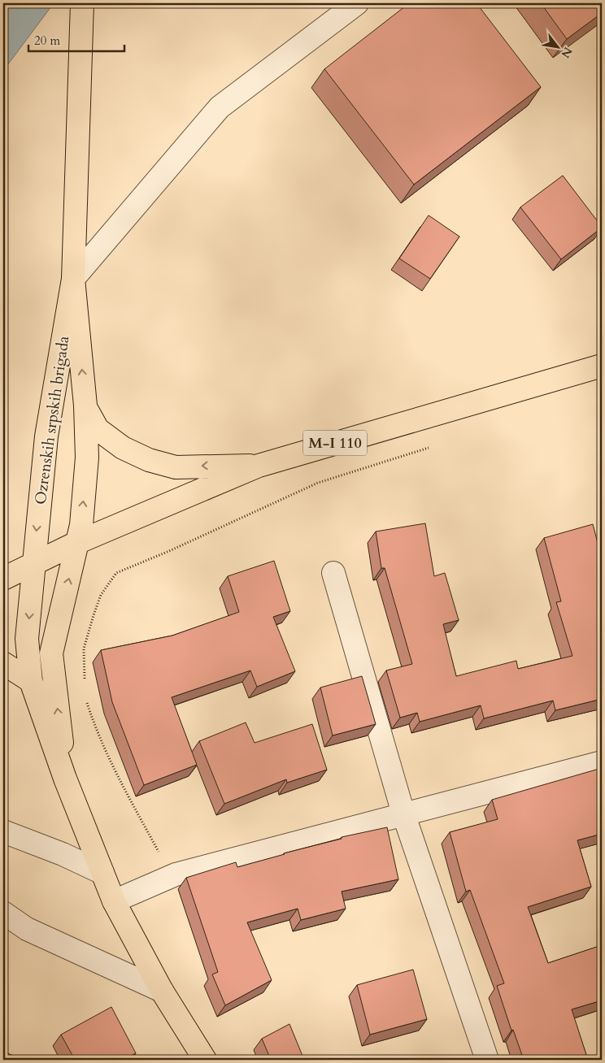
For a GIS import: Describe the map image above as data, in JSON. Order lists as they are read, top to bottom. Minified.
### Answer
{"streets":{"main road":["Ozrenskih srpskih brigada","M-I 110"]},"crossings":[["Ozrenskih srpskih brigada","M-I 110"]],"scale_bar":"20 m","north":"bottom right"}
